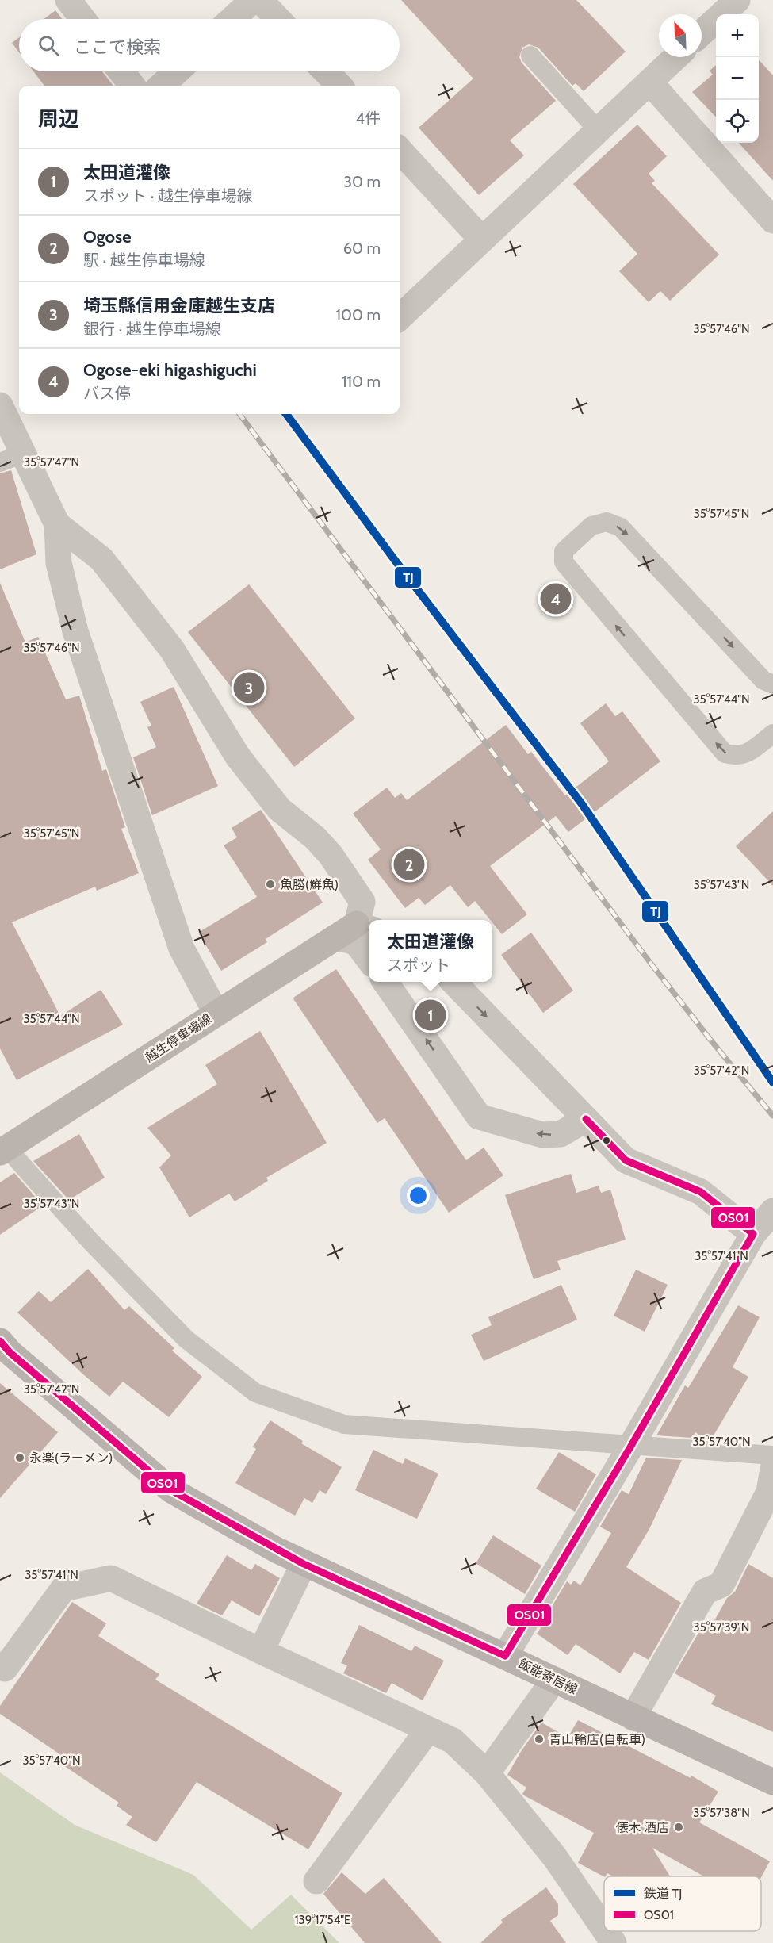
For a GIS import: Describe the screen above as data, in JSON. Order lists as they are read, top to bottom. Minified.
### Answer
{"streets":{"main road":["越生停車場線","飯能寄居線"]},"places":["魚勝(鮮魚)","永楽(ラーメン)","青山輪店(自転車)","俵木 酒店"],"lines":["rail line TJ","transit line OS01"],"legend":["鉄道 TJ","OS01"],"north":"top left","page":{"map_buttons":["+","−"],"search":"ここで検索","heading":["周辺","4件"],"list":[{"mark":"1","name":"太田道灌像","note":"スポット · 越生停車場線","value":"30 m"},{"mark":"2","name":"Ogose","note":"駅 · 越生停車場線","value":"60 m"},{"mark":"3","name":"埼玉縣信用金庫越生支店","note":"銀行 · 越生停車場線","value":"100 m"},{"mark":"4","name":"Ogose-eki higashiguchi","note":"バス停","value":"110 m"}],"pins":["4","3","2","1"],"popup":["太田道灌像","スポット"]},"coordinates":["35°57'46\"N","35°57'47\"N","35°57'45\"N","35°57'44\"N","35°57'43\"N","35°57'42\"N","35°57'41\"N","35°57'40\"N","35°57'39\"N","35°57'38\"N","139°17'54\"E"]}
